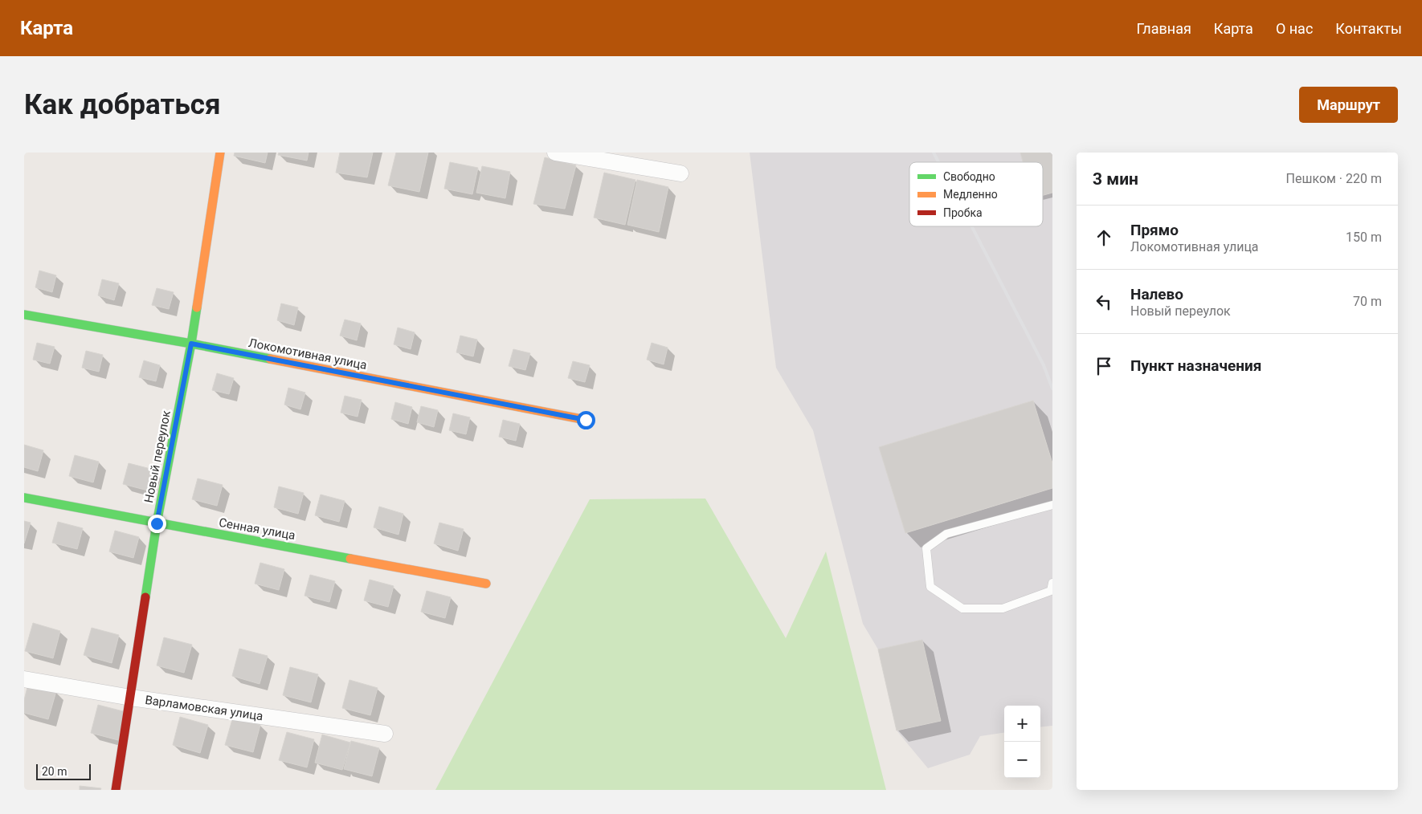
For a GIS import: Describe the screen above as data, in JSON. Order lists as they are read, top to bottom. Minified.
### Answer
{"streets":{"street":["Локомотивная улица","Новый переулок","Сенная улица","Варламовская улица"]},"crossings":[["Локомотивная улица","Новый переулок"],["Новый переулок","Сенная улица"],["Новый переулок","Варламовская улица"]],"legend":["Свободно","Медленно","Пробка"],"scale_bar":"20 m","page":{"header":"Карта","nav":["Главная","Карта","О нас","Контакты"],"buttons":"Маршрут","title":"Как добраться","heading":["3 мин","Пешком · 220 m"],"list":[["Прямо","Локомотивная улица","150 m"],["Налево","Новый переулок","70 m"],"Пункт назначения"],"map_buttons":["+","−"],"scale":"20 m"}}
